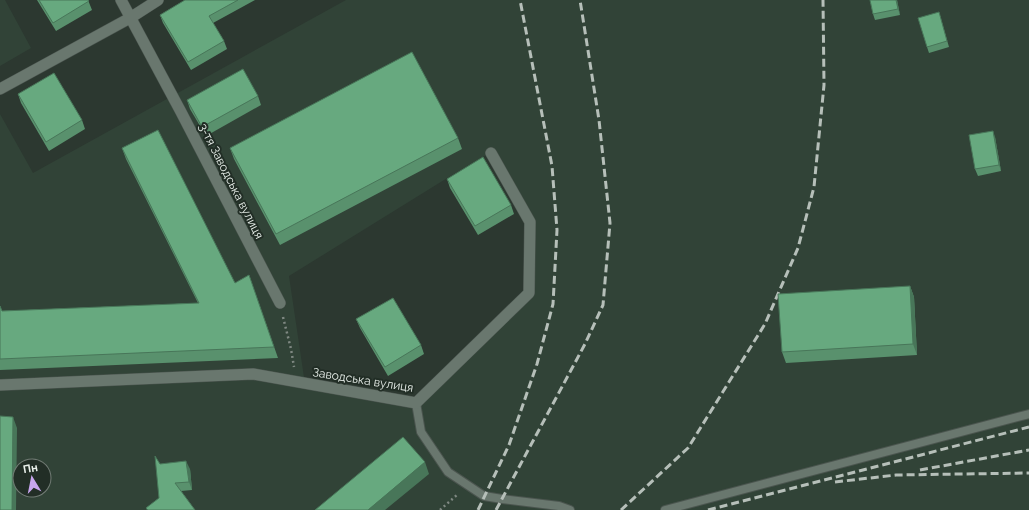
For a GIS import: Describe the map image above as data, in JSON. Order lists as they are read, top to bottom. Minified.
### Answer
{"streets":{"street":["3-тя Заводська вулиця","Заводська вулиця"]},"north":"top"}
